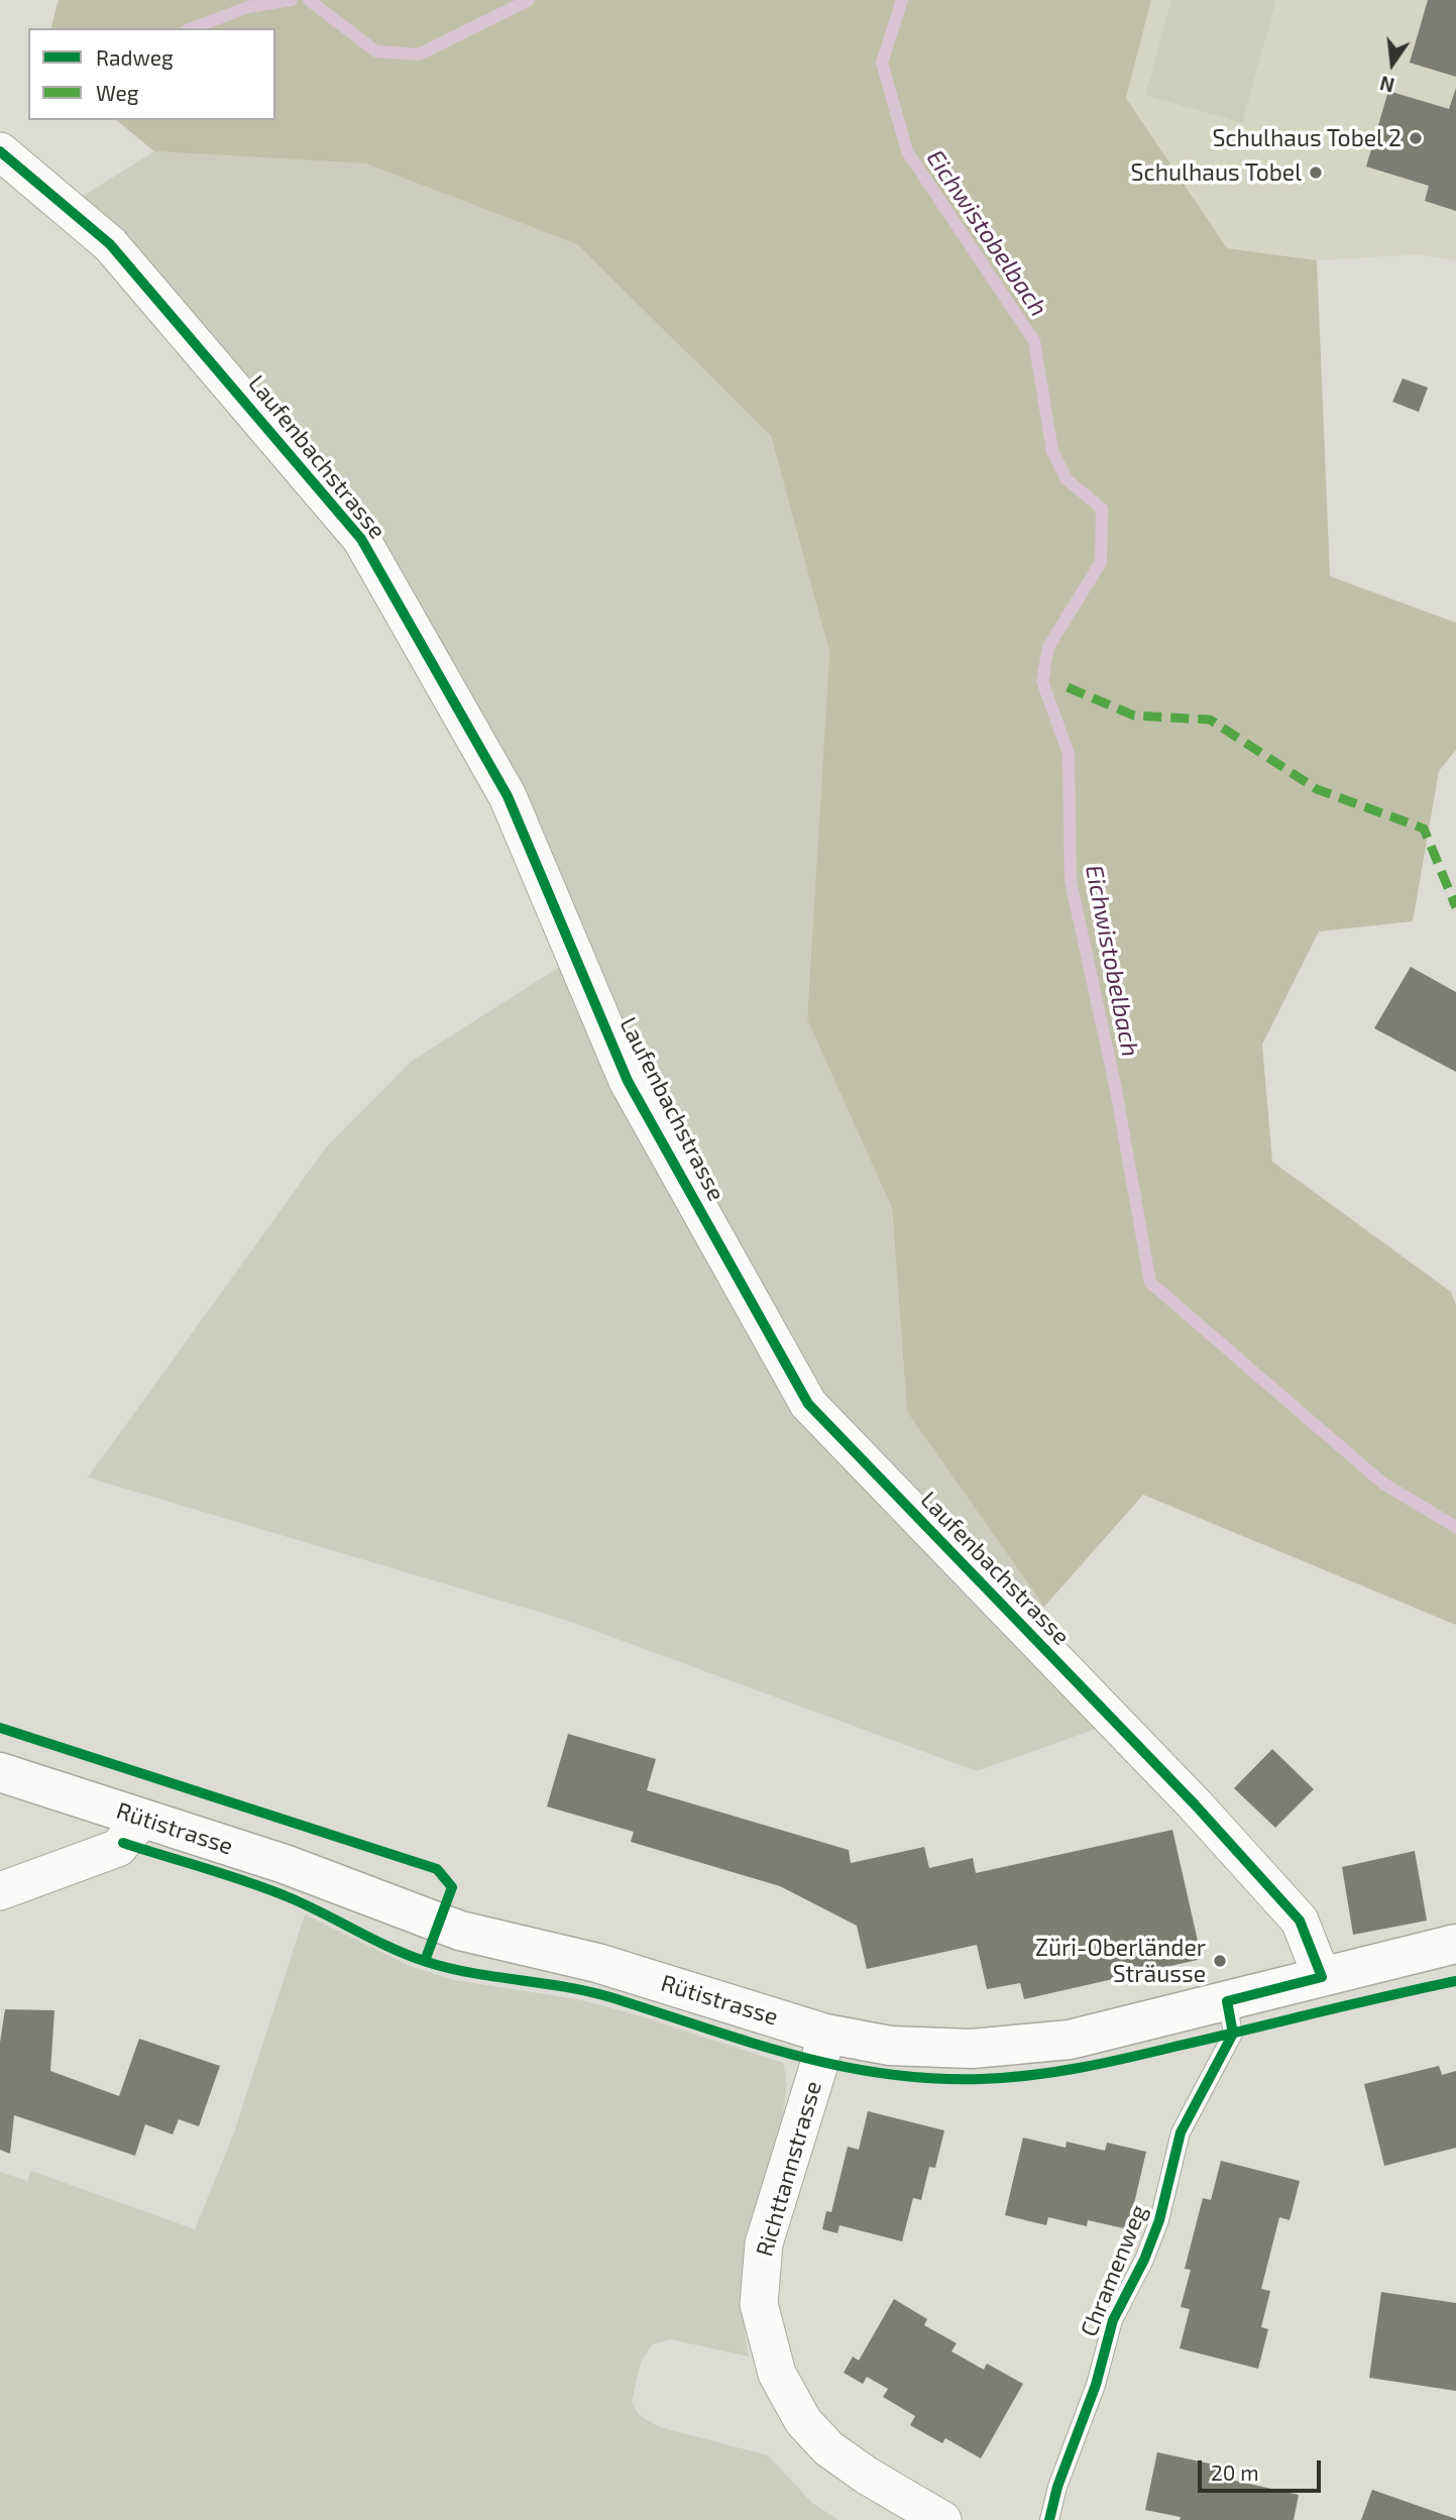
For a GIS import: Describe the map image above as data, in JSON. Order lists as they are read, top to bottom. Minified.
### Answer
{"streets":{"main road":["Rütistrasse"],"street":["Laufenbachstrasse","Richttannstrasse"],"lane":["Chramenweg"]},"crossings":[["Laufenbachstrasse","Rütistrasse"],["Rütistrasse","Richttannstrasse"],["Rütistrasse","Chramenweg"]],"water":["Eichwistobelbach"],"places":["Schulhaus Tobel 2","Schulhaus Tobel","Züri-Oberländer Sträusse"],"legend":["Radweg","Weg"],"scale_bar":"20 m","north":"bottom"}
